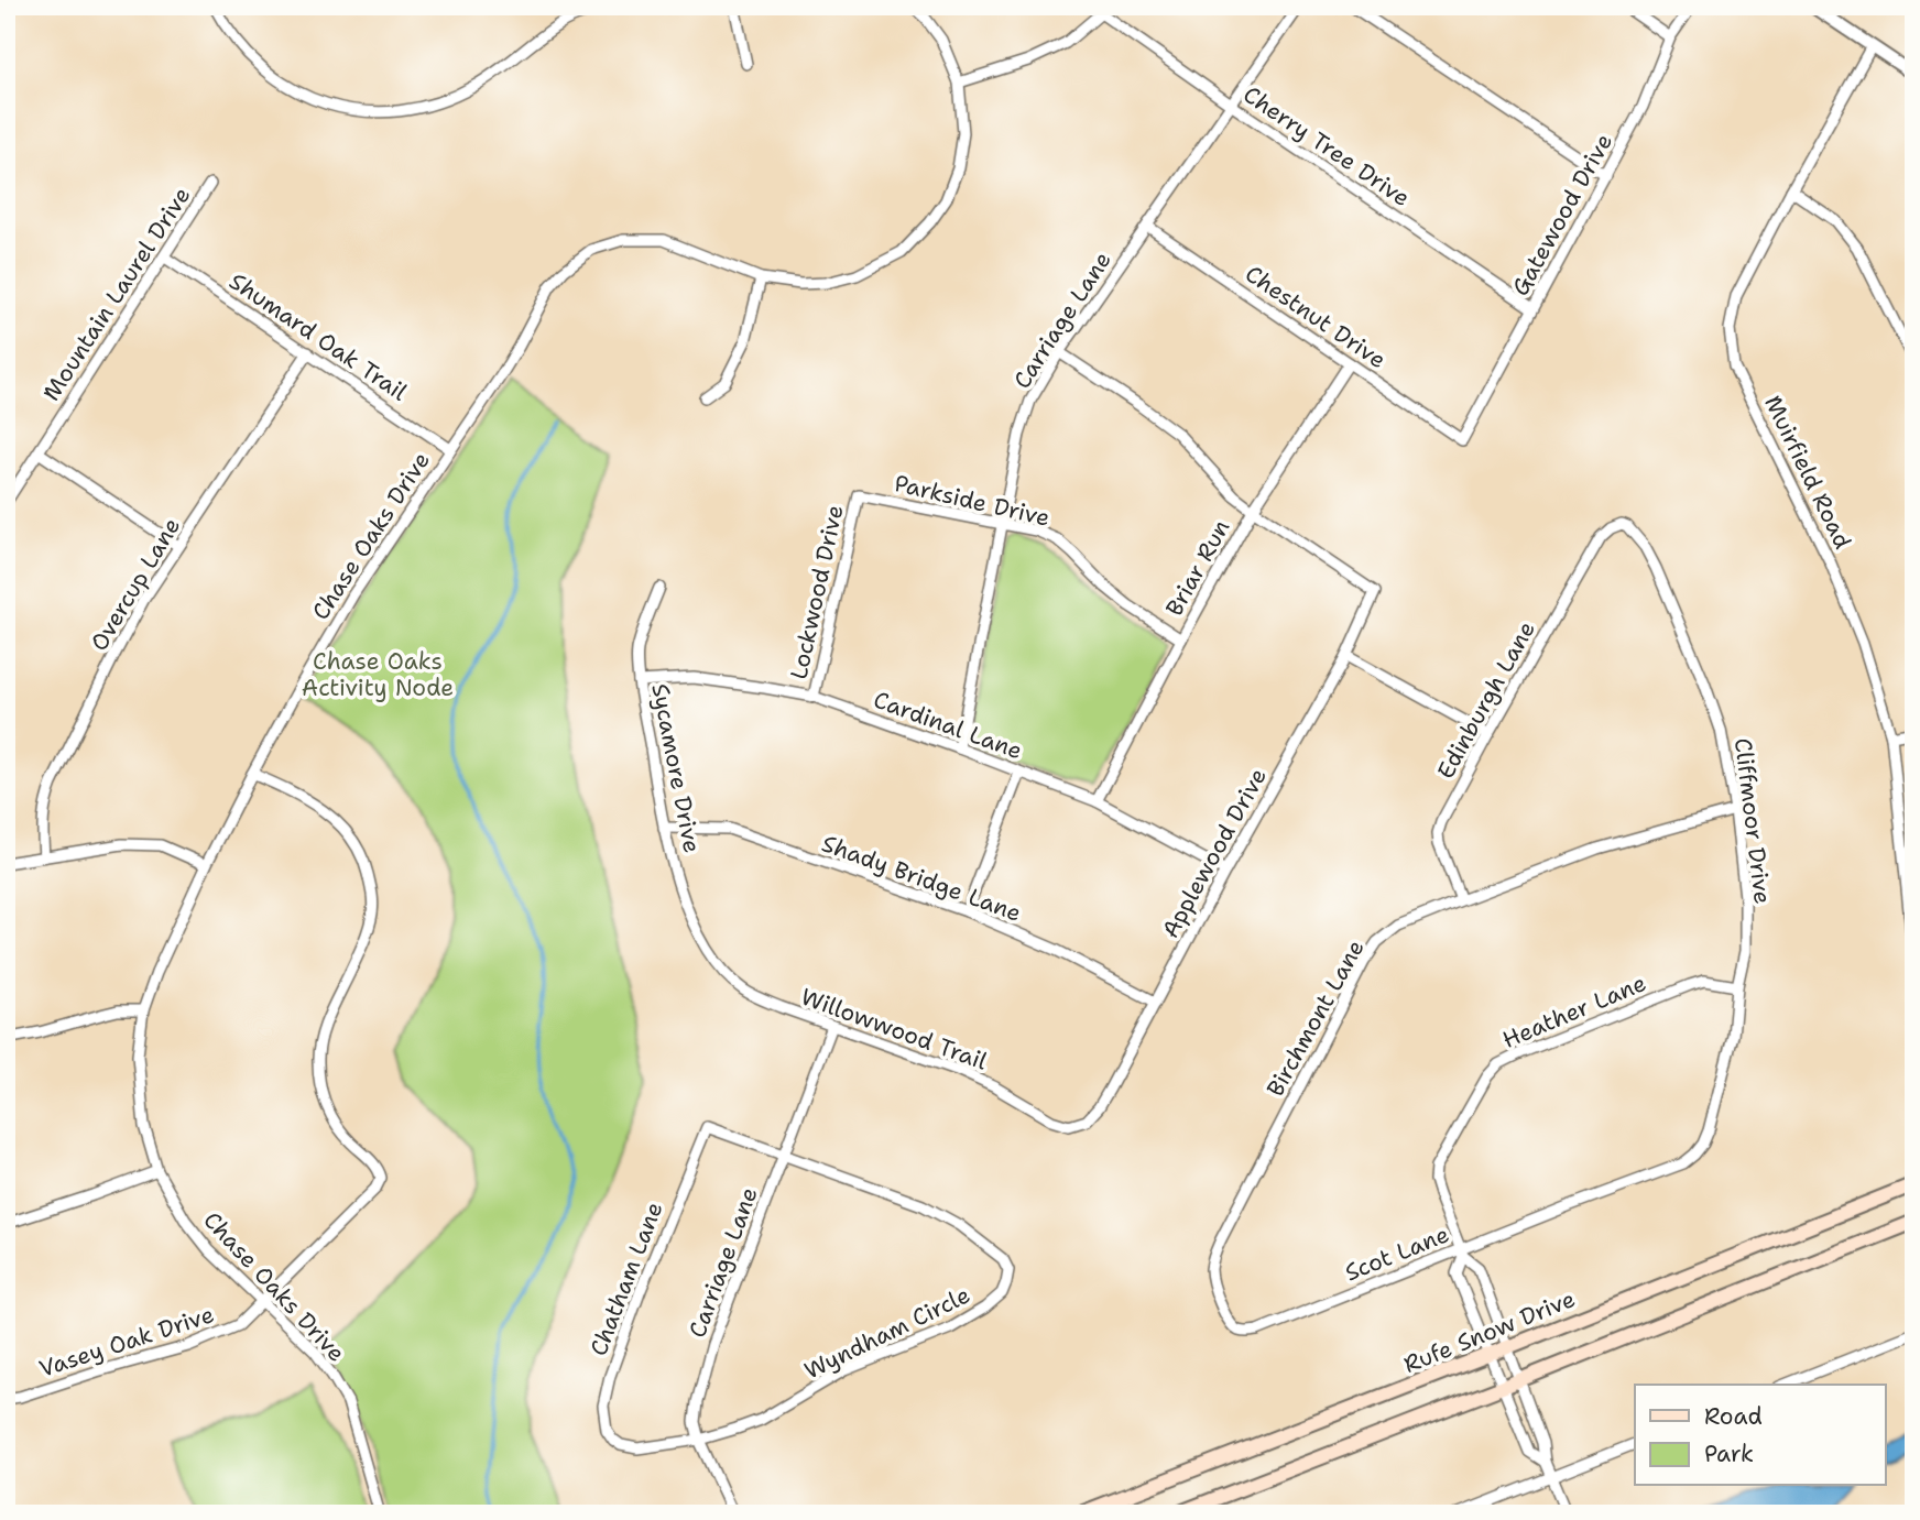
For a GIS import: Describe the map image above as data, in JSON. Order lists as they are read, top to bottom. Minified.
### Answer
{"streets":{"main road":["Rufe Snow Drive"],"street":["Cherry Tree Drive","Gatewood Drive","Mountain Laurel Drive","Chestnut Drive","Carriage Lane","Shumard Oak Trail","Muirfield Road","Parkside Drive","Chase Oaks Drive","Briar Run","Overcup Lane","Lockwood Drive","Edinburgh Lane","Cardinal Lane","Sycamore Drive","Cliffmoor Drive","Applewood Drive","Shady Bridge Lane","Heather Lane","Birchmont Lane","Willowwood Trail","Scot Lane","Chatham Lane","Wyndham Circle","Vasey Oak Drive"]},"crossings":[["Cherry Tree Drive","Gatewood Drive"],["Cherry Tree Drive","Carriage Lane"],["Gatewood Drive","Chestnut Drive"],["Mountain Laurel Drive","Shumard Oak Trail"],["Chestnut Drive","Carriage Lane"],["Chestnut Drive","Briar Run"],["Carriage Lane","Parkside Drive"],["Carriage Lane","Cardinal Lane"],["Carriage Lane","Willowwood Trail"],["Carriage Lane","Chatham Lane"],["Carriage Lane","Wyndham Circle"],["Shumard Oak Trail","Chase Oaks Drive"],["Shumard Oak Trail","Overcup Lane"],["Parkside Drive","Briar Run"],["Parkside Drive","Lockwood Drive"],["Chase Oaks Drive","Vasey Oak Drive"],["Briar Run","Cardinal Lane"],["Briar Run","Applewood Drive"],["Lockwood Drive","Cardinal Lane"],["Edinburgh Lane","Cliffmoor Drive"],["Edinburgh Lane","Birchmont Lane"],["Cardinal Lane","Sycamore Drive"],["Cardinal Lane","Applewood Drive"],["Sycamore Drive","Shady Bridge Lane"],["Sycamore Drive","Willowwood Trail"],["Cliffmoor Drive","Heather Lane"],["Cliffmoor Drive","Birchmont Lane"],["Cliffmoor Drive","Scot Lane"],["Applewood Drive","Shady Bridge Lane"],["Applewood Drive","Willowwood Trail"],["Heather Lane","Scot Lane"],["Heather Lane","Rufe Snow Drive"],["Birchmont Lane","Scot Lane"],["Chatham Lane","Wyndham Circle"]],"parks":["Chase Oaks Activity Node"],"legend":["Road","Park"]}
